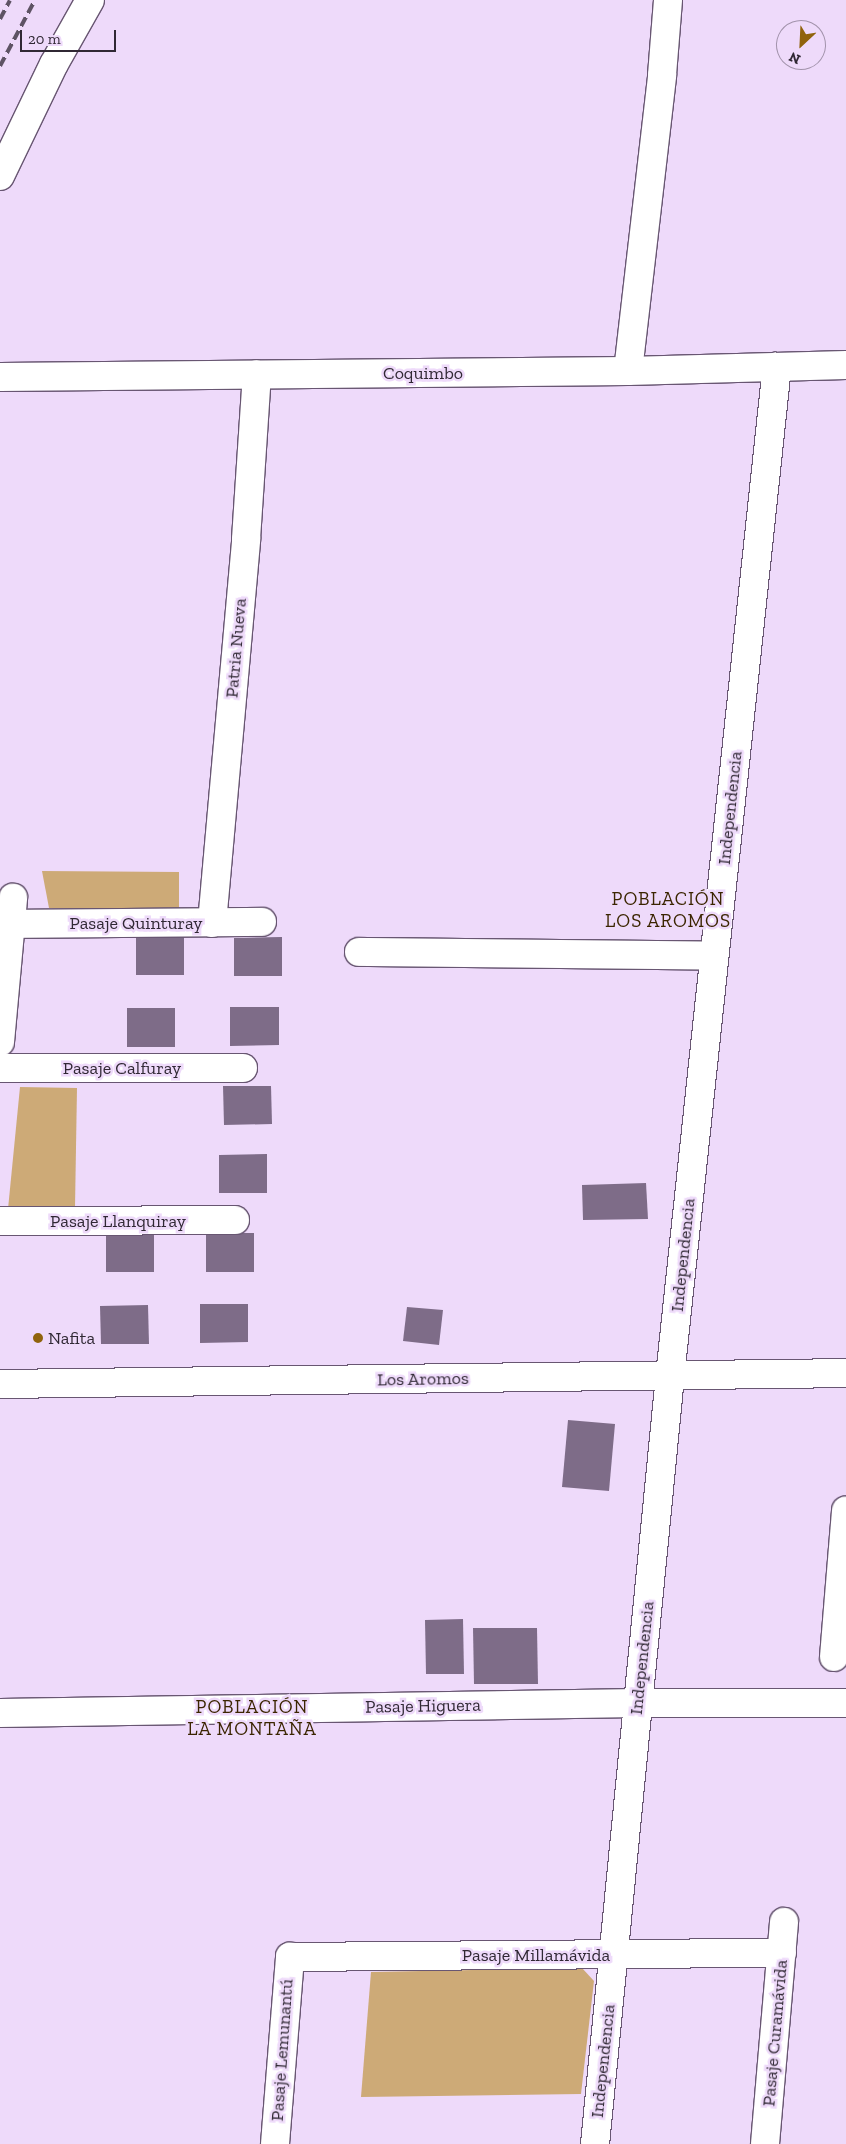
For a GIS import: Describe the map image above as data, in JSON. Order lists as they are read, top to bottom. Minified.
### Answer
{"streets":{"street":["Coquimbo","Patria Nueva","Independencia","Pasaje Quinturay","Pasaje Calfuray","Pasaje Llanquiray","Los Aromos","Pasaje Higuera","Pasaje Millamávida","Pasaje Curamávida","Pasaje Lemunantú"]},"crossings":[["Coquimbo","Patria Nueva"],["Coquimbo","Independencia"],["Patria Nueva","Pasaje Quinturay"],["Independencia","Los Aromos"],["Independencia","Pasaje Higuera"],["Independencia","Pasaje Millamávida"],["Pasaje Millamávida","Pasaje Curamávida"],["Pasaje Millamávida","Pasaje Lemunantú"]],"districts":["POBLACIÓN LOS AROMOS","POBLACIÓN LA MONTAÑA"],"places":["Nafita"],"scale_bar":"20 m","north":"bottom left"}
